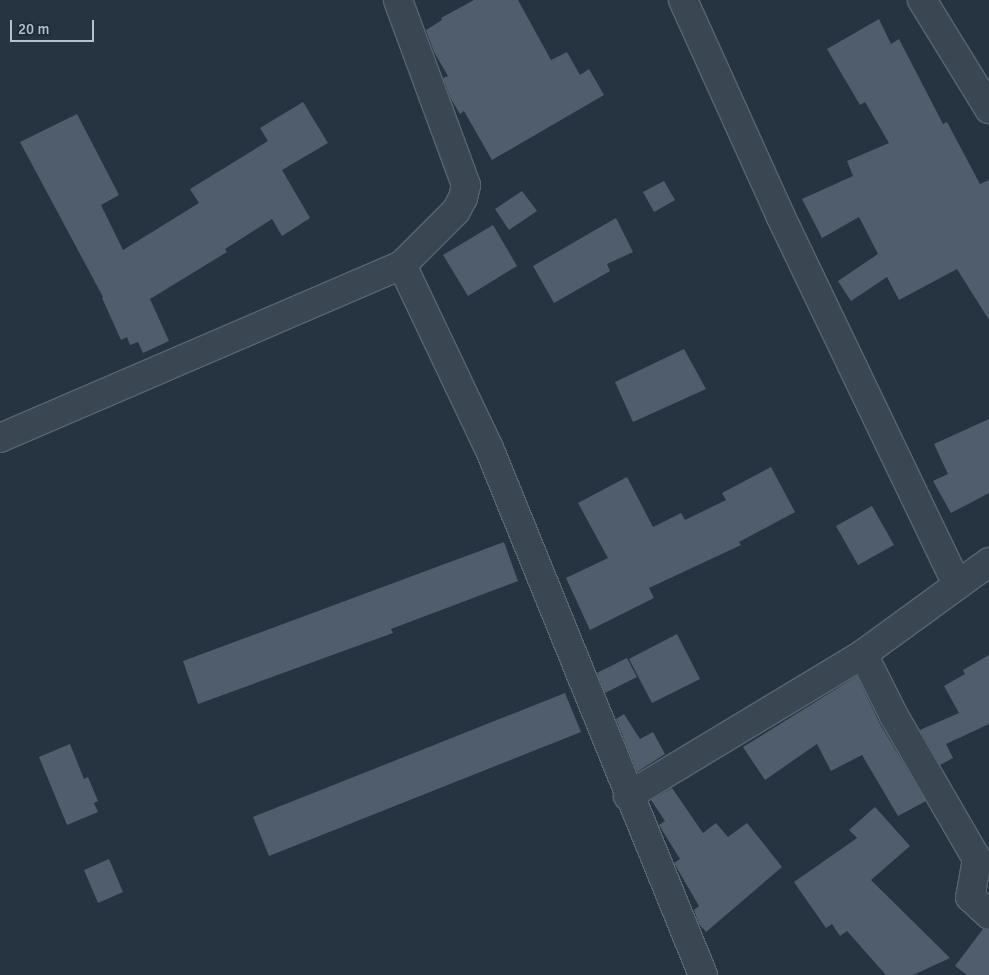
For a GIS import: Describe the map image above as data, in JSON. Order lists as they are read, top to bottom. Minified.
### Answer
{"scale_bar":"20 m"}
